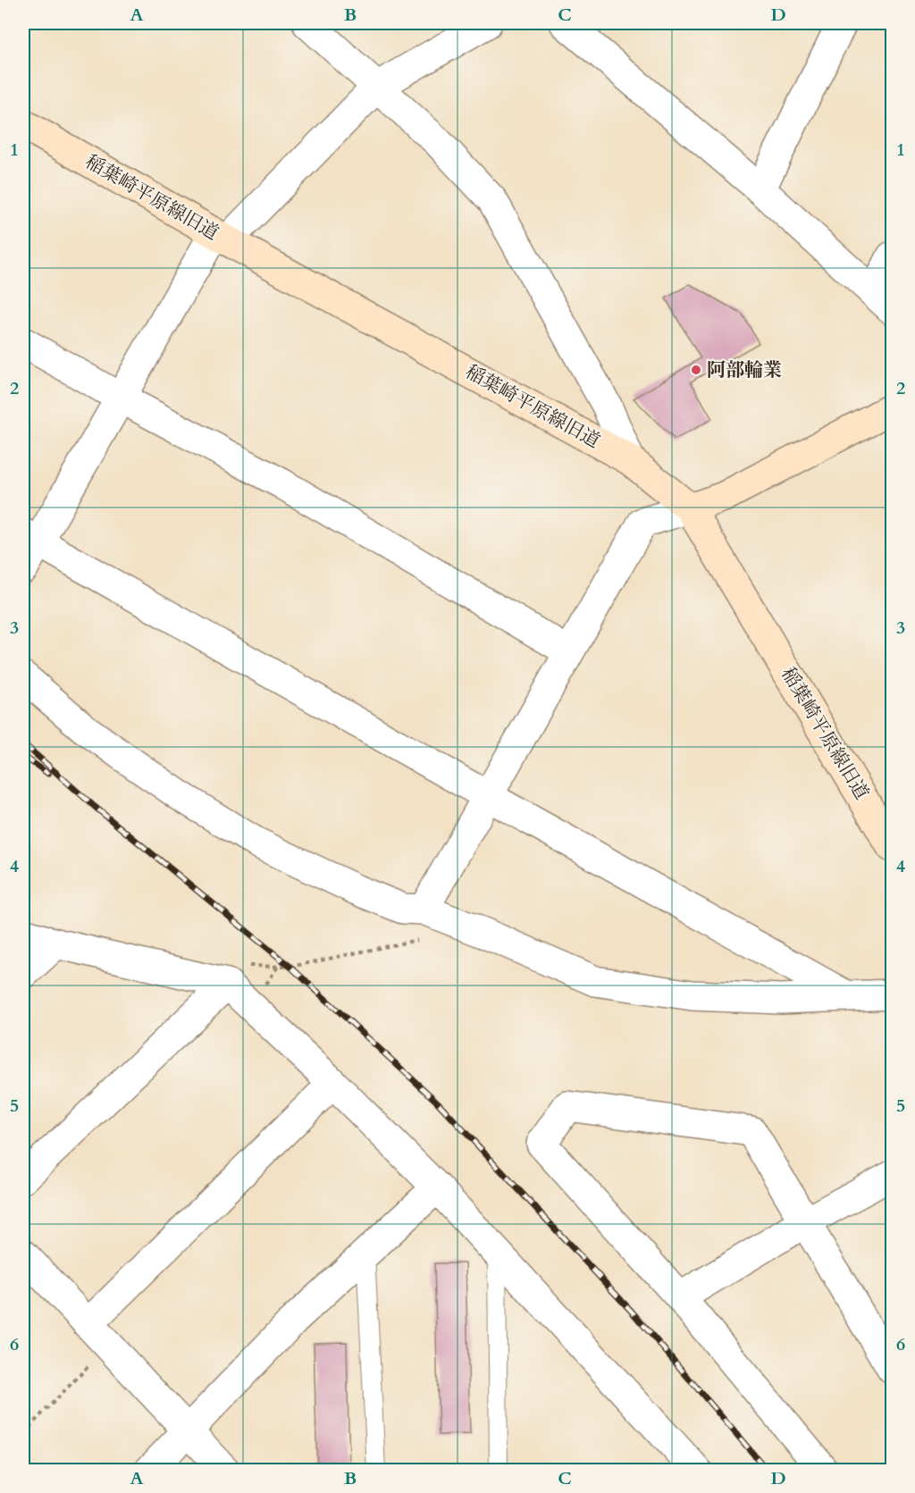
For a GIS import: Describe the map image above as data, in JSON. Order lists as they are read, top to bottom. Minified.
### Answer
{"streets":{"street":["稲葉崎平原線旧道"]},"places":["阿部輪業"],"grid":{"columns":["A","B","C","D"],"rows":["1","2","3","4","5","6"]}}
